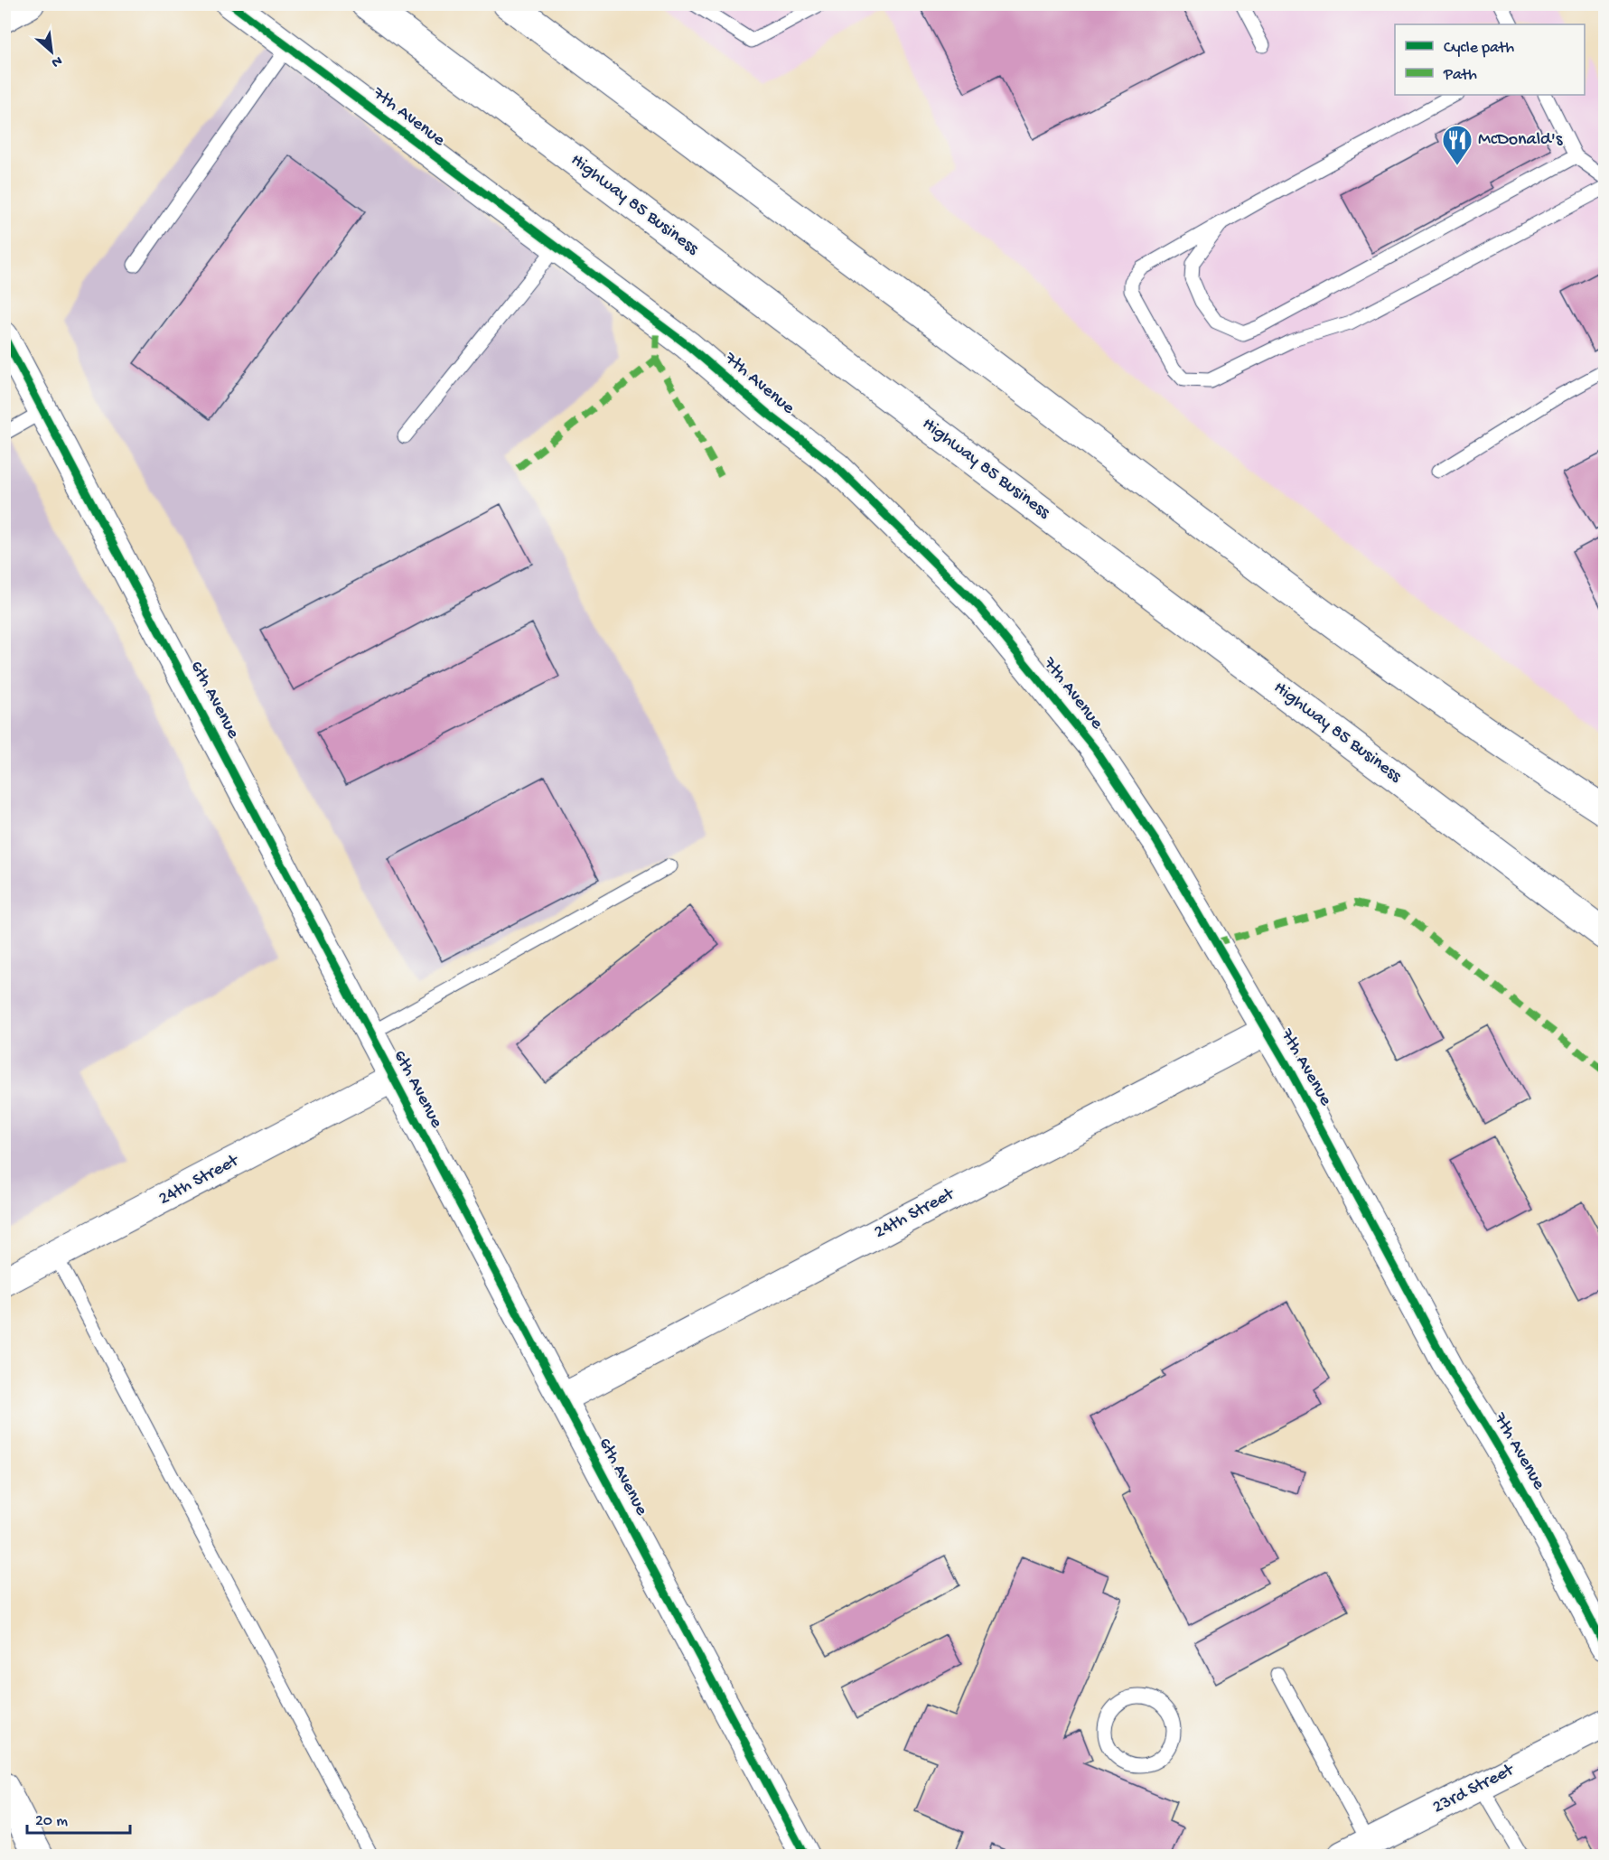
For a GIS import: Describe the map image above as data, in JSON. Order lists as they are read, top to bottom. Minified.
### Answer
{"streets":{"main road":["Highway 85 Business"],"street":["7th Avenue","6th Avenue","24th Street","23rd Street"]},"crossings":[["7th Avenue","24th Street"],["6th Avenue","24th Street"]],"places":{"restaurant":["McDonald's"]},"legend":["Cycle path","Path"],"scale_bar":"20 m","north":"bottom right"}
